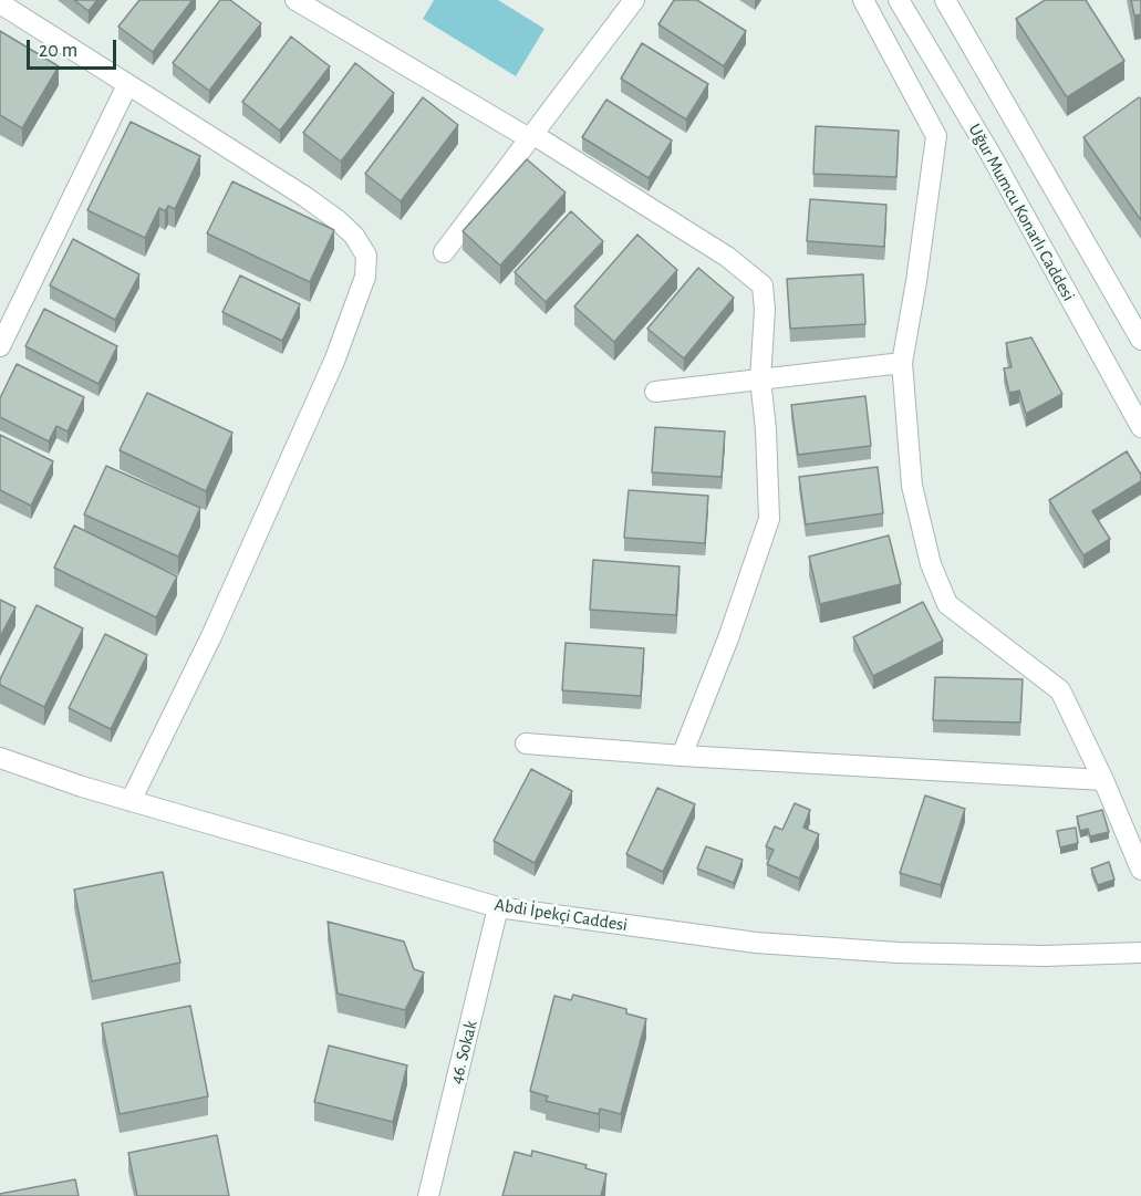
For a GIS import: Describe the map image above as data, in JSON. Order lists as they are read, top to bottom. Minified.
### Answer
{"streets":{"street":["Uğur Mumcu Konarlı Caddesi","Abdi İpekçi Caddesi","46. Sokak"]},"crossings":[["Abdi İpekçi Caddesi","46. Sokak"]],"scale_bar":"20 m"}
